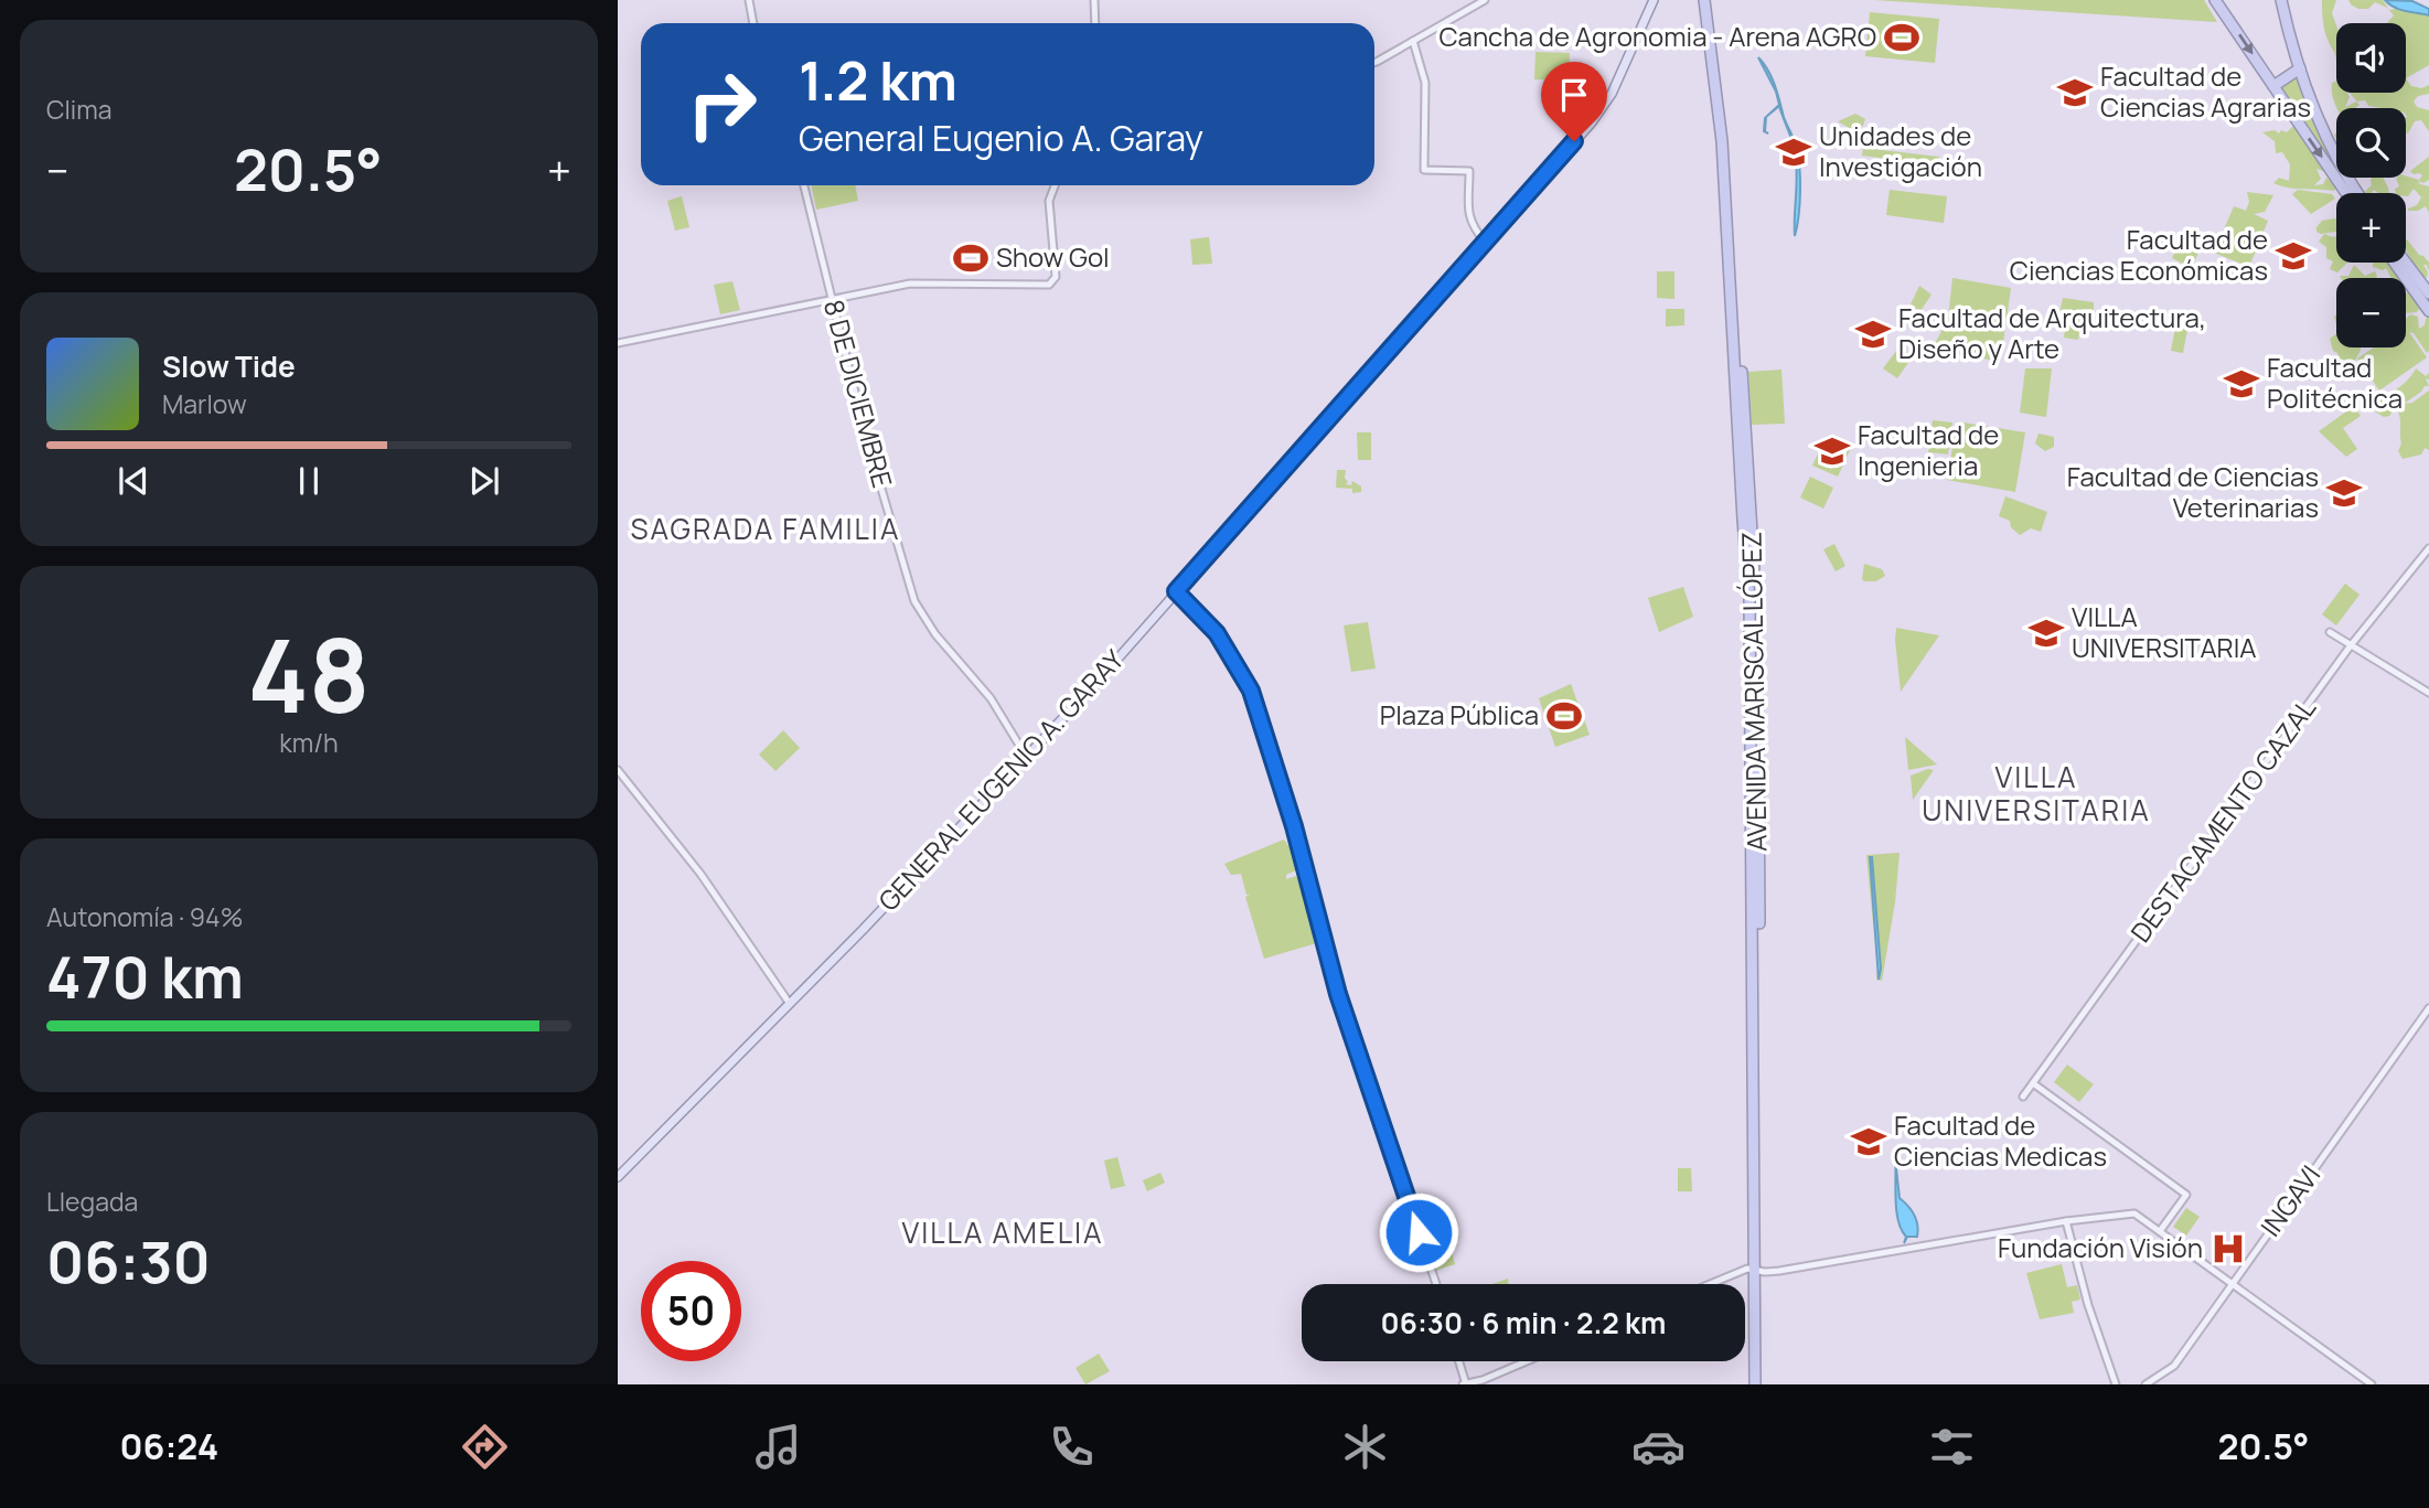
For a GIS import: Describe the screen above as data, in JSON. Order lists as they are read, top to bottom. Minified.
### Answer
{"streets":{"highway":["AVENIDA MARISCAL LÓPEZ"],"main road":["GENERAL EUGENIO A. GARAY"],"street":["8 DE DICIEMBRE","DESTACAMENTO CAZAL","INGAVI"]},"crossings":[["8 DE DICIEMBRE","GENERAL EUGENIO A. GARAY"]],"districts":["SAGRADA FAMILIA","VILLA UNIVERSITARIA","VILLA AMELIA"],"places":{"sports":["Cancha de Agronomia - Arena AGRO","Show Gol","Plaza Pública"],"school or university":["Facultad de Ciencias Agrarias","Unidades de Investigación","Facultad de Ciencias Económicas","Facultad de Arquitectura, Diseño y Arte","Facultad Politécnica","Facultad de Ingenieria","Facultad de Ciencias Veterinarias","VILLA UNIVERSITARIA","Facultad de Ciencias Medicas"],"hospital":["Fundación Visión"]},"page":{"tile":["Clima",["48","km/h"],["Autonomía · 94%","470 km"],["Llegada","06:30"]],"map_buttons":["+","−"],"turn":["1.2 km","General Eugenio A. Garay"],"heat":["−","20.5°","+"],"song":["Slow Tide","Marlow"],"limit":"50","trip":"06:30 · 6 min · 2.2 km","tabs":["06:24","20.5°"]}}
